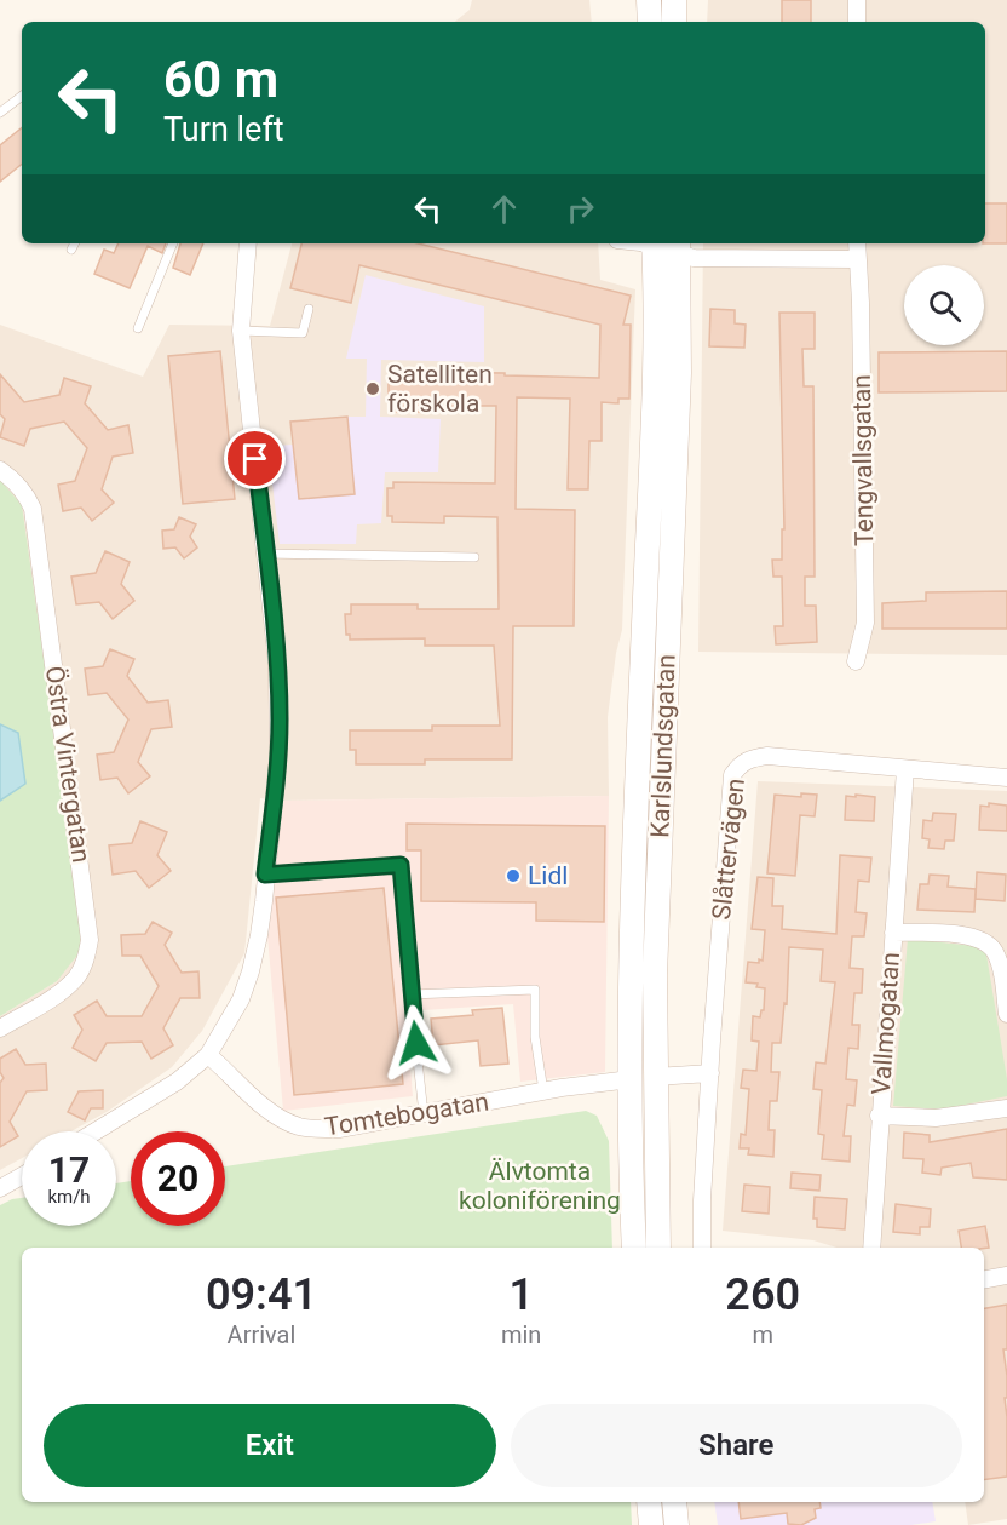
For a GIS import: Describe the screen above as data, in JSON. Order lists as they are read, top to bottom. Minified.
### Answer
{"streets":{"main road":["Karlslundsgatan"],"street":["Tengvallsgatan","Östra Vintergatan","Slåttervägen","Vallmogatan","Tomtebogatan"]},"crossings":[["Karlslundsgatan","Tomtebogatan"],["Slåttervägen","Vallmogatan"]],"parks":["Älvtomta koloniförening"],"places":["Satelliten förskola","Lidl"],"page":{"turn":["60 m","Turn left"],"speed":"17 km/h","limit":"20","eta":["09:41","Arrival","1","min","260","m"],"buttons":["Exit","Share"]}}
